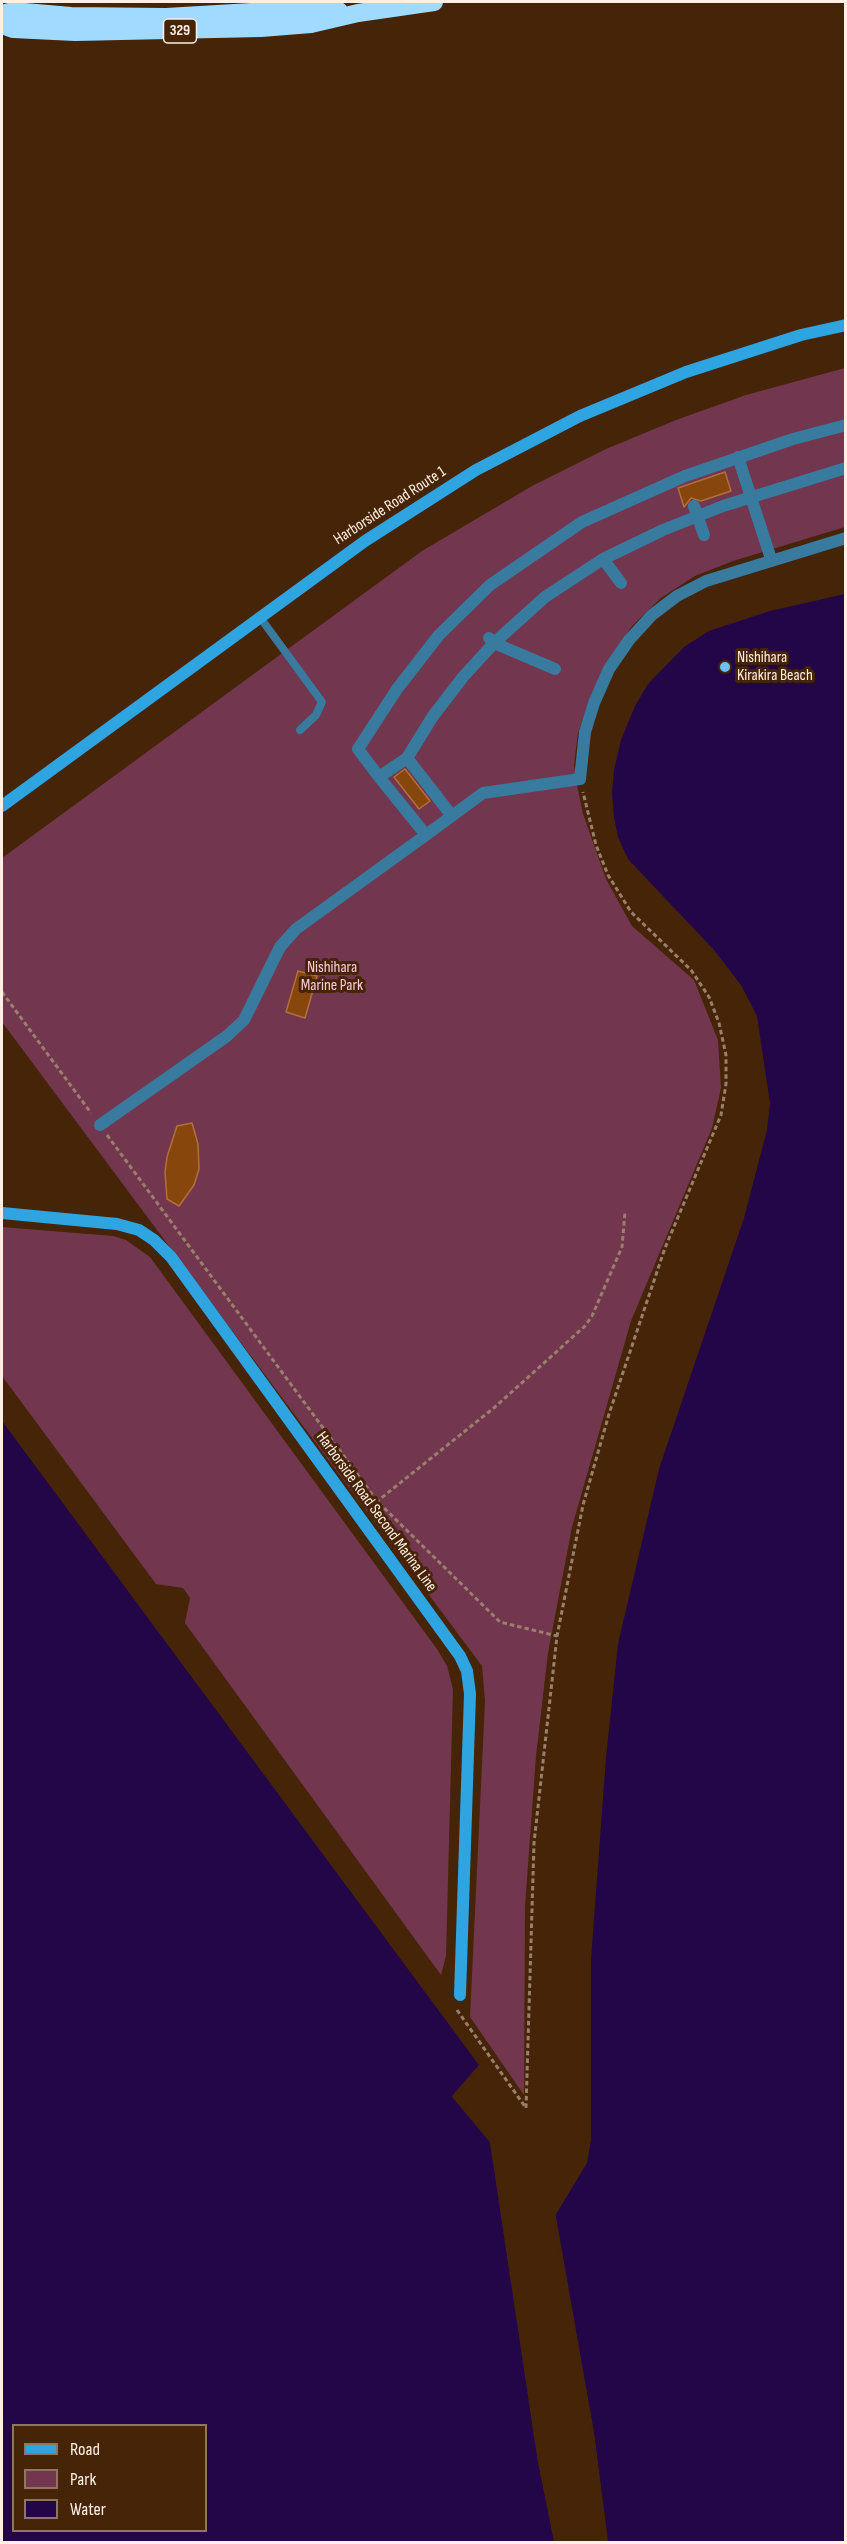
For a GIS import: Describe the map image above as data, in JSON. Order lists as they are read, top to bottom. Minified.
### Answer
{"streets":{"highway":["329"],"street":["Harborside Road Route 1","Harborside Road Second Marina Line"]},"parks":["Nishihara Marine Park"],"places":["Nishihara Kirakira Beach"],"legend":["Road","Park","Water"]}
